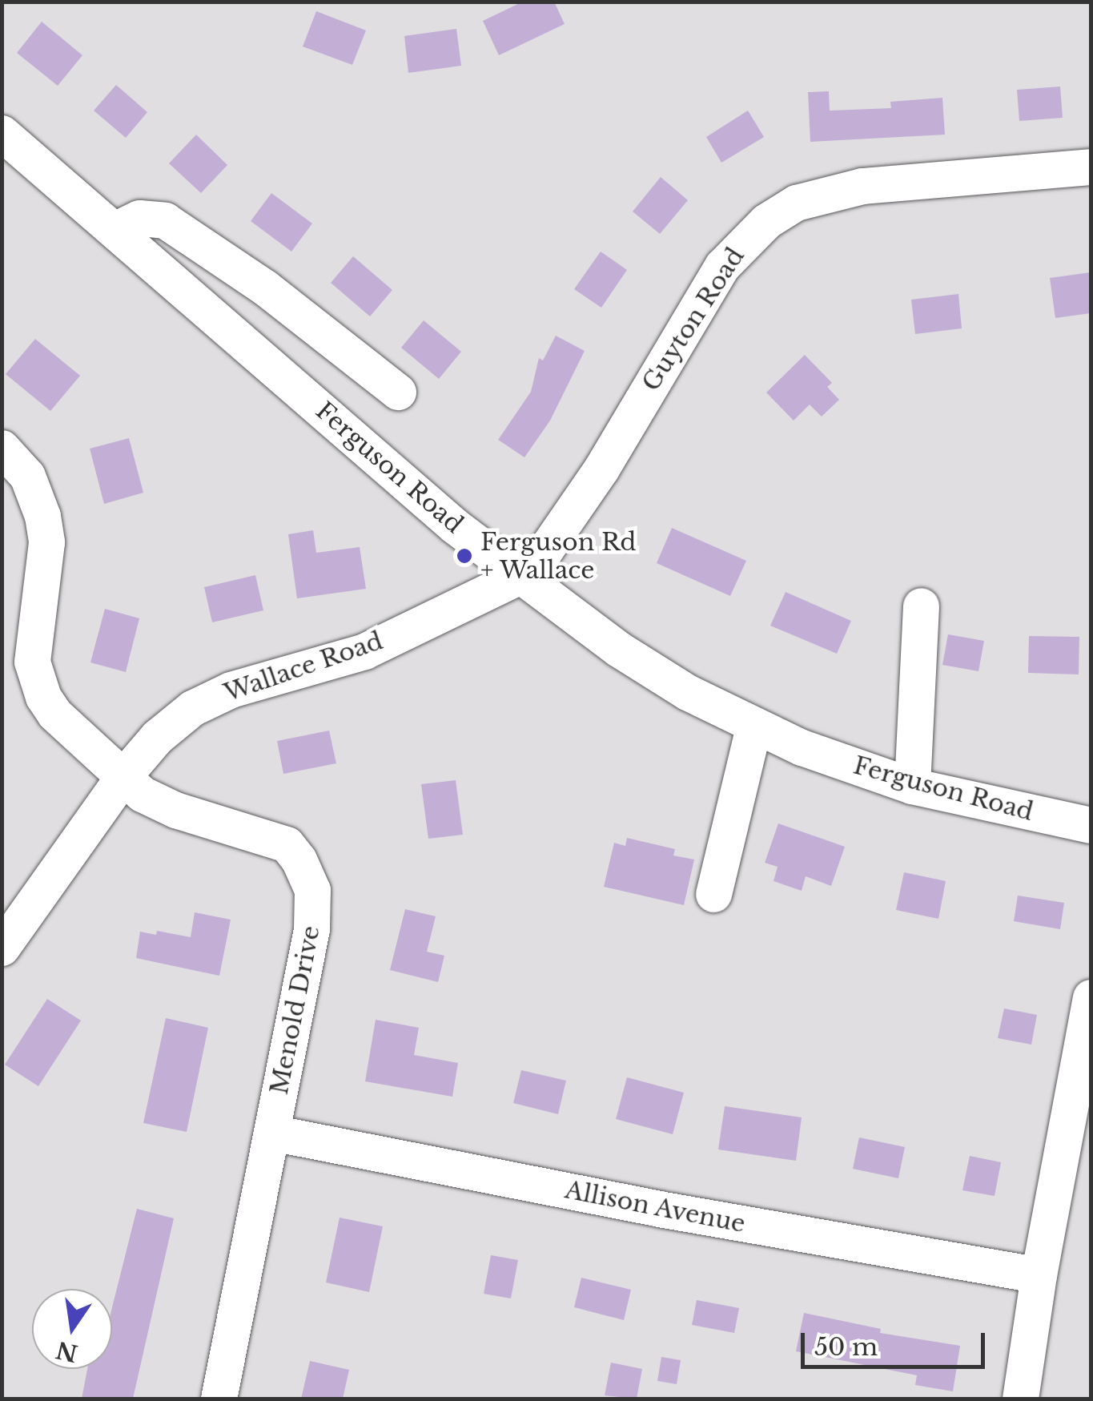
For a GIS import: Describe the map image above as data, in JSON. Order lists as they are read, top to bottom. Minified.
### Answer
{"streets":{"street":["Guyton Road","Ferguson Road","Wallace Road","Menold Drive","Allison Avenue"]},"crossings":[["Guyton Road","Ferguson Road"],["Guyton Road","Wallace Road"],["Ferguson Road","Wallace Road"],["Wallace Road","Menold Drive"],["Menold Drive","Allison Avenue"]],"places":["Ferguson Rd + Wallace"],"scale_bar":"50 m","north":"bottom"}
